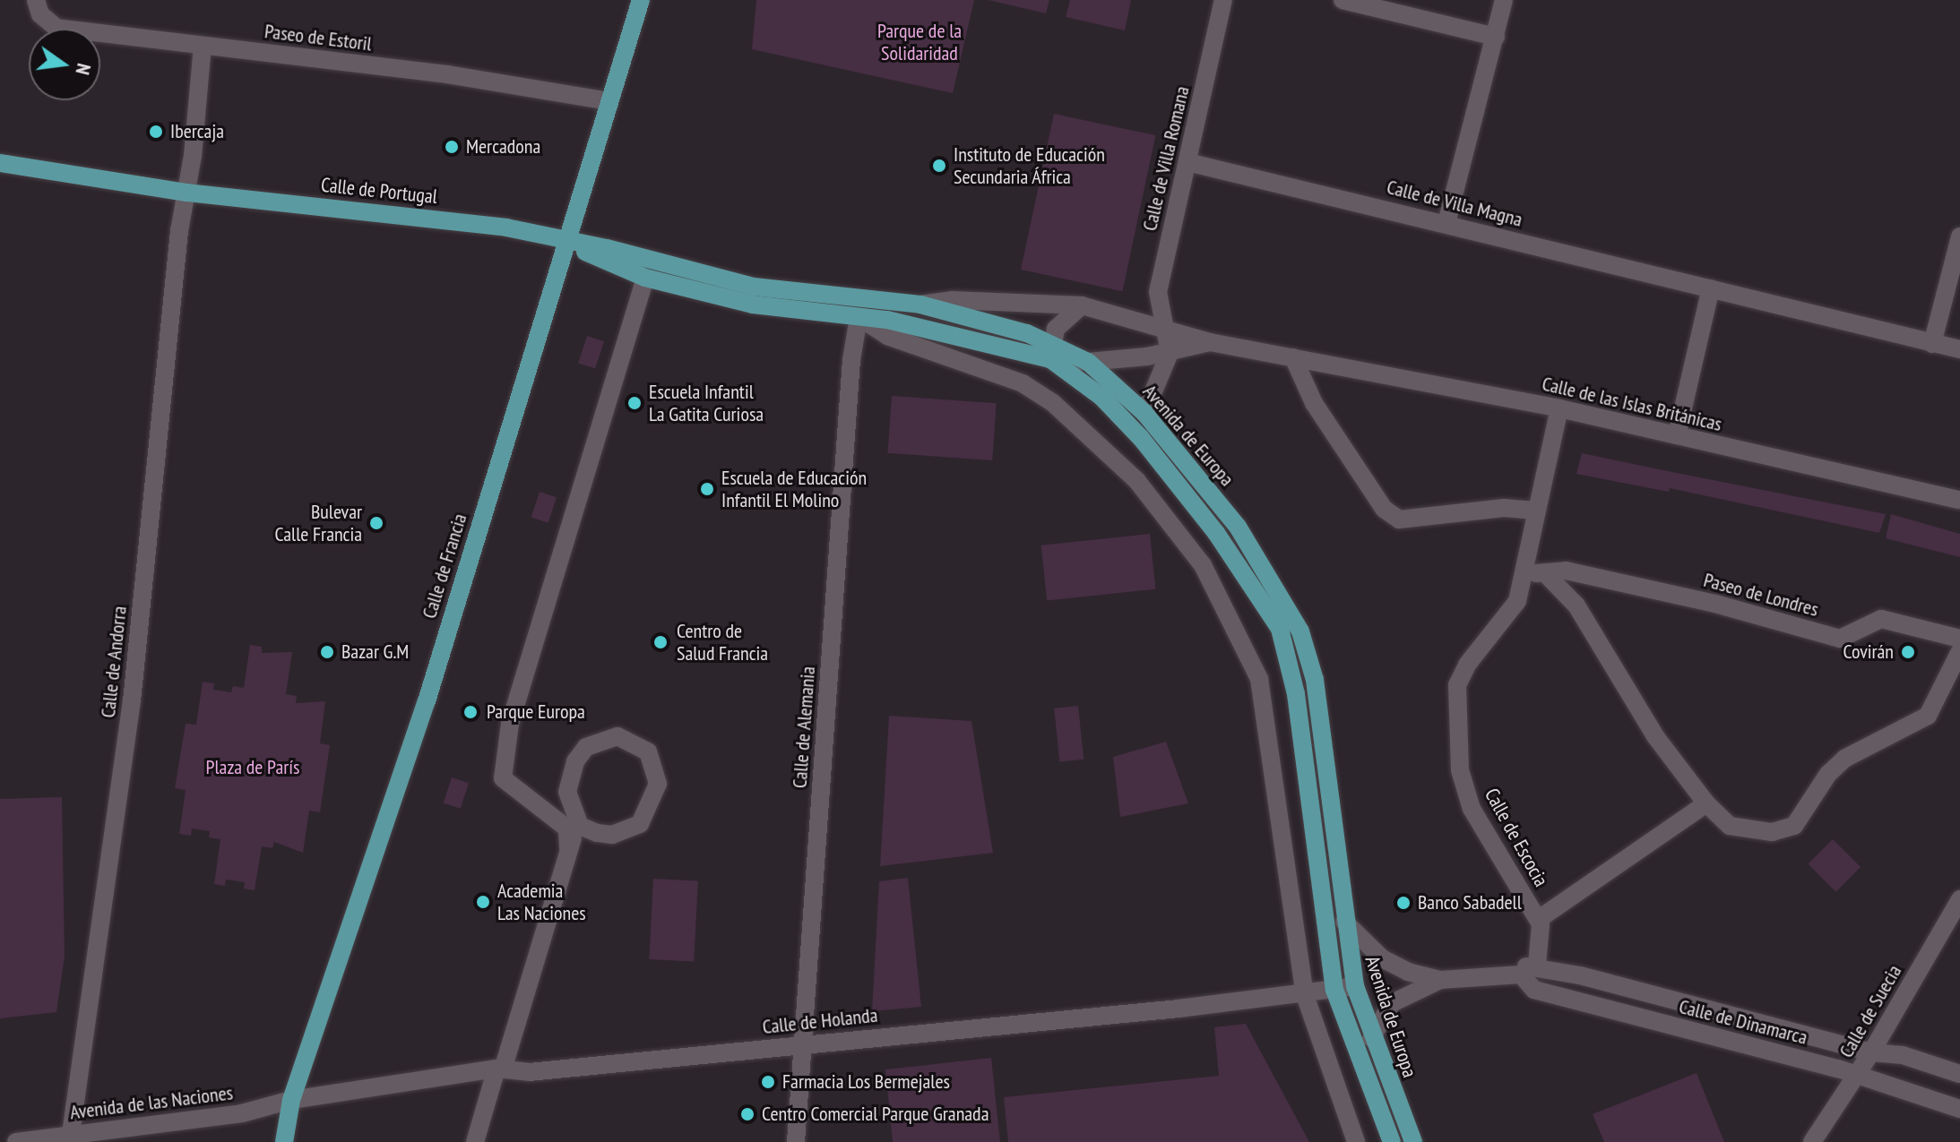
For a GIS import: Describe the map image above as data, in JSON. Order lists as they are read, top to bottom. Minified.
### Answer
{"streets":{"main road":["Calle de Portugal","Avenida de Europa","Calle de Francia"],"street":["Paseo de Estoril","Calle de Villa Romana","Calle de Villa Magna","Calle de las Islas Británicas","Paseo de Londres","Calle de Andorra","Calle de Alemania","Calle de Escocia","Calle de Suecia","Calle de Holanda","Calle de Dinamarca","Avenida de las Naciones"]},"crossings":[["Paseo de Estoril","Calle de Francia"],["Calle de Villa Romana","Calle de Villa Magna"],["Calle de Villa Romana","Calle de las Islas Británicas"],["Calle de Portugal","Avenida de Europa"],["Calle de Portugal","Calle de Francia"],["Calle de Portugal","Calle de Andorra"],["Calle de las Islas Británicas","Avenida de Europa"],["Calle de las Islas Británicas","Calle de Escocia"],["Avenida de Europa","Calle de Francia"],["Avenida de Europa","Calle de Alemania"],["Avenida de Europa","Calle de Holanda"],["Avenida de Europa","Calle de Dinamarca"],["Calle de Francia","Calle de Holanda"],["Calle de Francia","Avenida de las Naciones"],["Paseo de Londres","Calle de Escocia"],["Calle de Andorra","Avenida de las Naciones"],["Calle de Alemania","Calle de Holanda"],["Calle de Escocia","Calle de Dinamarca"],["Calle de Suecia","Calle de Dinamarca"],["Calle de Holanda","Avenida de las Naciones"]],"parks":["Parque de la Solidaridad","Plaza de París"],"places":["Ibercaja","Mercadona","Instituto de Educación Secundaria África","Escuela Infantil La Gatita Curiosa","Escuela de Educación Infantil El Molino","Bulevar Calle Francia","Centro de Salud Francia","Bazar G.M","Covirán","Parque Europa","Academia Las Naciones","Banco Sabadell","Farmacia Los Bermejales","Centro Comercial Parque Granada"],"north":"right"}
